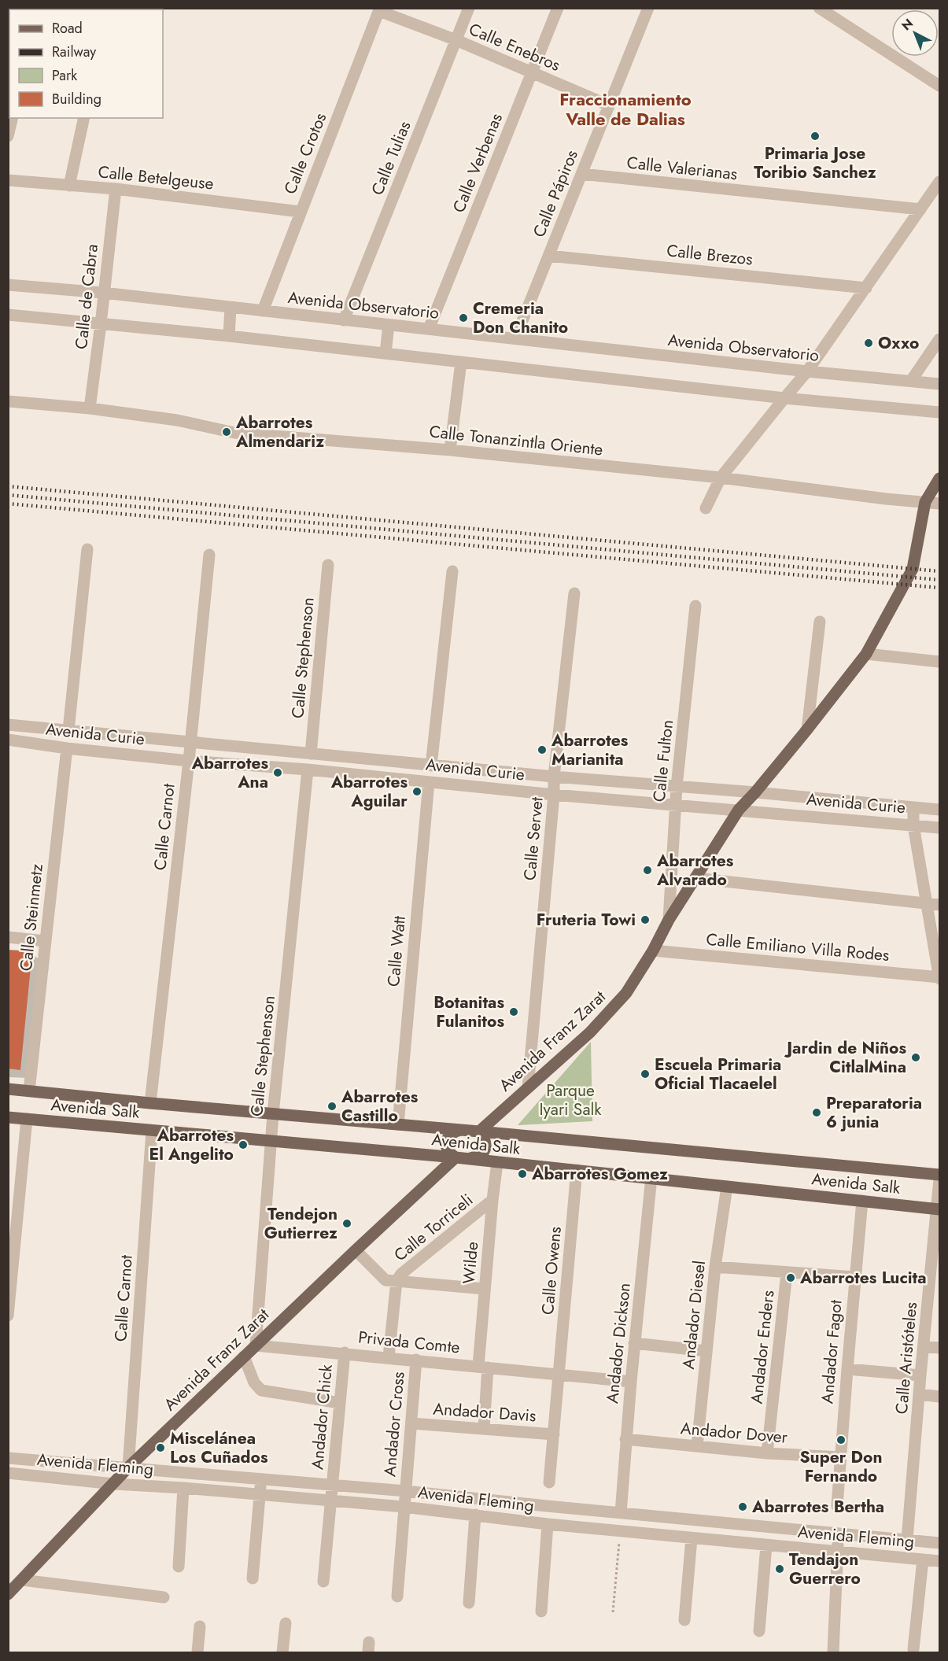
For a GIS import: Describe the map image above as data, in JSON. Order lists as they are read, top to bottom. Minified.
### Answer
{"streets":{"main road":["Avenida Franz Zarat","Avenida Salk"],"street":["Calle Enebros","Calle Crotos","Calle Tulias","Calle Verbenas","Calle Valerianas","Calle Betelgeuse","Calle Pápiros","Calle Brezos","Calle de Cabra","Avenida Observatorio","Calle Tonanzintla Oriente","Calle Stephenson","Avenida Curie","Calle Fulton","Calle Carnot","Calle Servet","Calle Steinmetz","Calle Emiliano Villa Rodes","Calle Watt","Calle Torriceli","Wilde","Calle Owens","Andador Diesel","Privada Comte","Andador Dickson","Andador Enders","Andador Fagot","Calle Aristóteles","Andador Davis","Andador Chick","Andador Cross","Andador Dover","Avenida Fleming"]},"crossings":[["Calle Enebros","Calle Crotos"],["Calle Enebros","Calle Tulias"],["Calle Enebros","Calle Verbenas"],["Calle Enebros","Calle Pápiros"],["Calle Crotos","Calle Betelgeuse"],["Calle Crotos","Avenida Observatorio"],["Calle Tulias","Avenida Observatorio"],["Calle Verbenas","Avenida Observatorio"],["Calle Valerianas","Calle Pápiros"],["Calle Betelgeuse","Calle de Cabra"],["Calle Pápiros","Calle Brezos"],["Calle Pápiros","Avenida Observatorio"],["Calle de Cabra","Avenida Observatorio"],["Calle de Cabra","Calle Tonanzintla Oriente"],["Calle Tonanzintla Oriente","Avenida Franz Zarat"],["Calle Stephenson","Avenida Curie"],["Calle Stephenson","Avenida Franz Zarat"],["Calle Stephenson","Avenida Salk"],["Calle Stephenson","Privada Comte"],["Avenida Curie","Calle Fulton"],["Avenida Curie","Calle Carnot"],["Avenida Curie","Calle Servet"],["Avenida Curie","Calle Steinmetz"],["Avenida Curie","Calle Watt"],["Avenida Curie","Avenida Franz Zarat"],["Calle Fulton","Avenida Franz Zarat"],["Calle Carnot","Avenida Franz Zarat"],["Calle Carnot","Avenida Salk"],["Calle Carnot","Avenida Fleming"],["Calle Servet","Avenida Franz Zarat"],["Calle Steinmetz","Avenida Salk"],["Calle Emiliano Villa Rodes","Avenida Franz Zarat"],["Calle Watt","Avenida Salk"],["Avenida Franz Zarat","Avenida Salk"],["Avenida Franz Zarat","Calle Torriceli"],["Avenida Franz Zarat","Privada Comte"],["Avenida Franz Zarat","Avenida Fleming"],["Avenida Salk","Wilde"],["Avenida Salk","Calle Owens"],["Avenida Salk","Andador Diesel"],["Avenida Salk","Andador Dickson"],["Avenida Salk","Andador Fagot"],["Avenida Salk","Calle Aristóteles"],["Calle Torriceli","Wilde"],["Wilde","Privada Comte"],["Wilde","Andador Davis"],["Calle Owens","Privada Comte"],["Calle Owens","Andador Davis"],["Andador Diesel","Andador Dover"],["Privada Comte","Andador Dickson"],["Privada Comte","Andador Chick"],["Privada Comte","Andador Cross"],["Andador Dickson","Andador Dover"],["Andador Dickson","Avenida Fleming"],["Andador Enders","Andador Dover"],["Andador Fagot","Andador Dover"],["Calle Aristóteles","Avenida Fleming"],["Andador Davis","Andador Cross"],["Andador Chick","Avenida Fleming"],["Andador Cross","Avenida Fleming"]],"districts":["Fraccionamiento Valle de Dalias"],"parks":["Parque Iyari Salk"],"places":["Primaria Jose Toribio Sanchez","Cremeria Don Chanito","Oxxo","Abarrotes Almendariz","Abarrotes Marianita","Abarrotes Ana","Abarrotes Aguilar","Abarrotes Alvarado","Fruteria Towi","Botanitas Fulanitos","Jardin de Niños CitlalMina","Escuela Primaria Oficial Tlacaelel","Abarrotes Castillo","Preparatoria 6 junia","Abarrotes El Angelito","Abarrotes Gomez","Tendejon Gutierrez","Abarrotes Lucita","Super Don Fernando","Miscelánea Los Cuñados","Abarrotes Bertha","Tendajon Guerrero"],"legend":["Road","Railway","Park","Building"],"north":"top left"}
